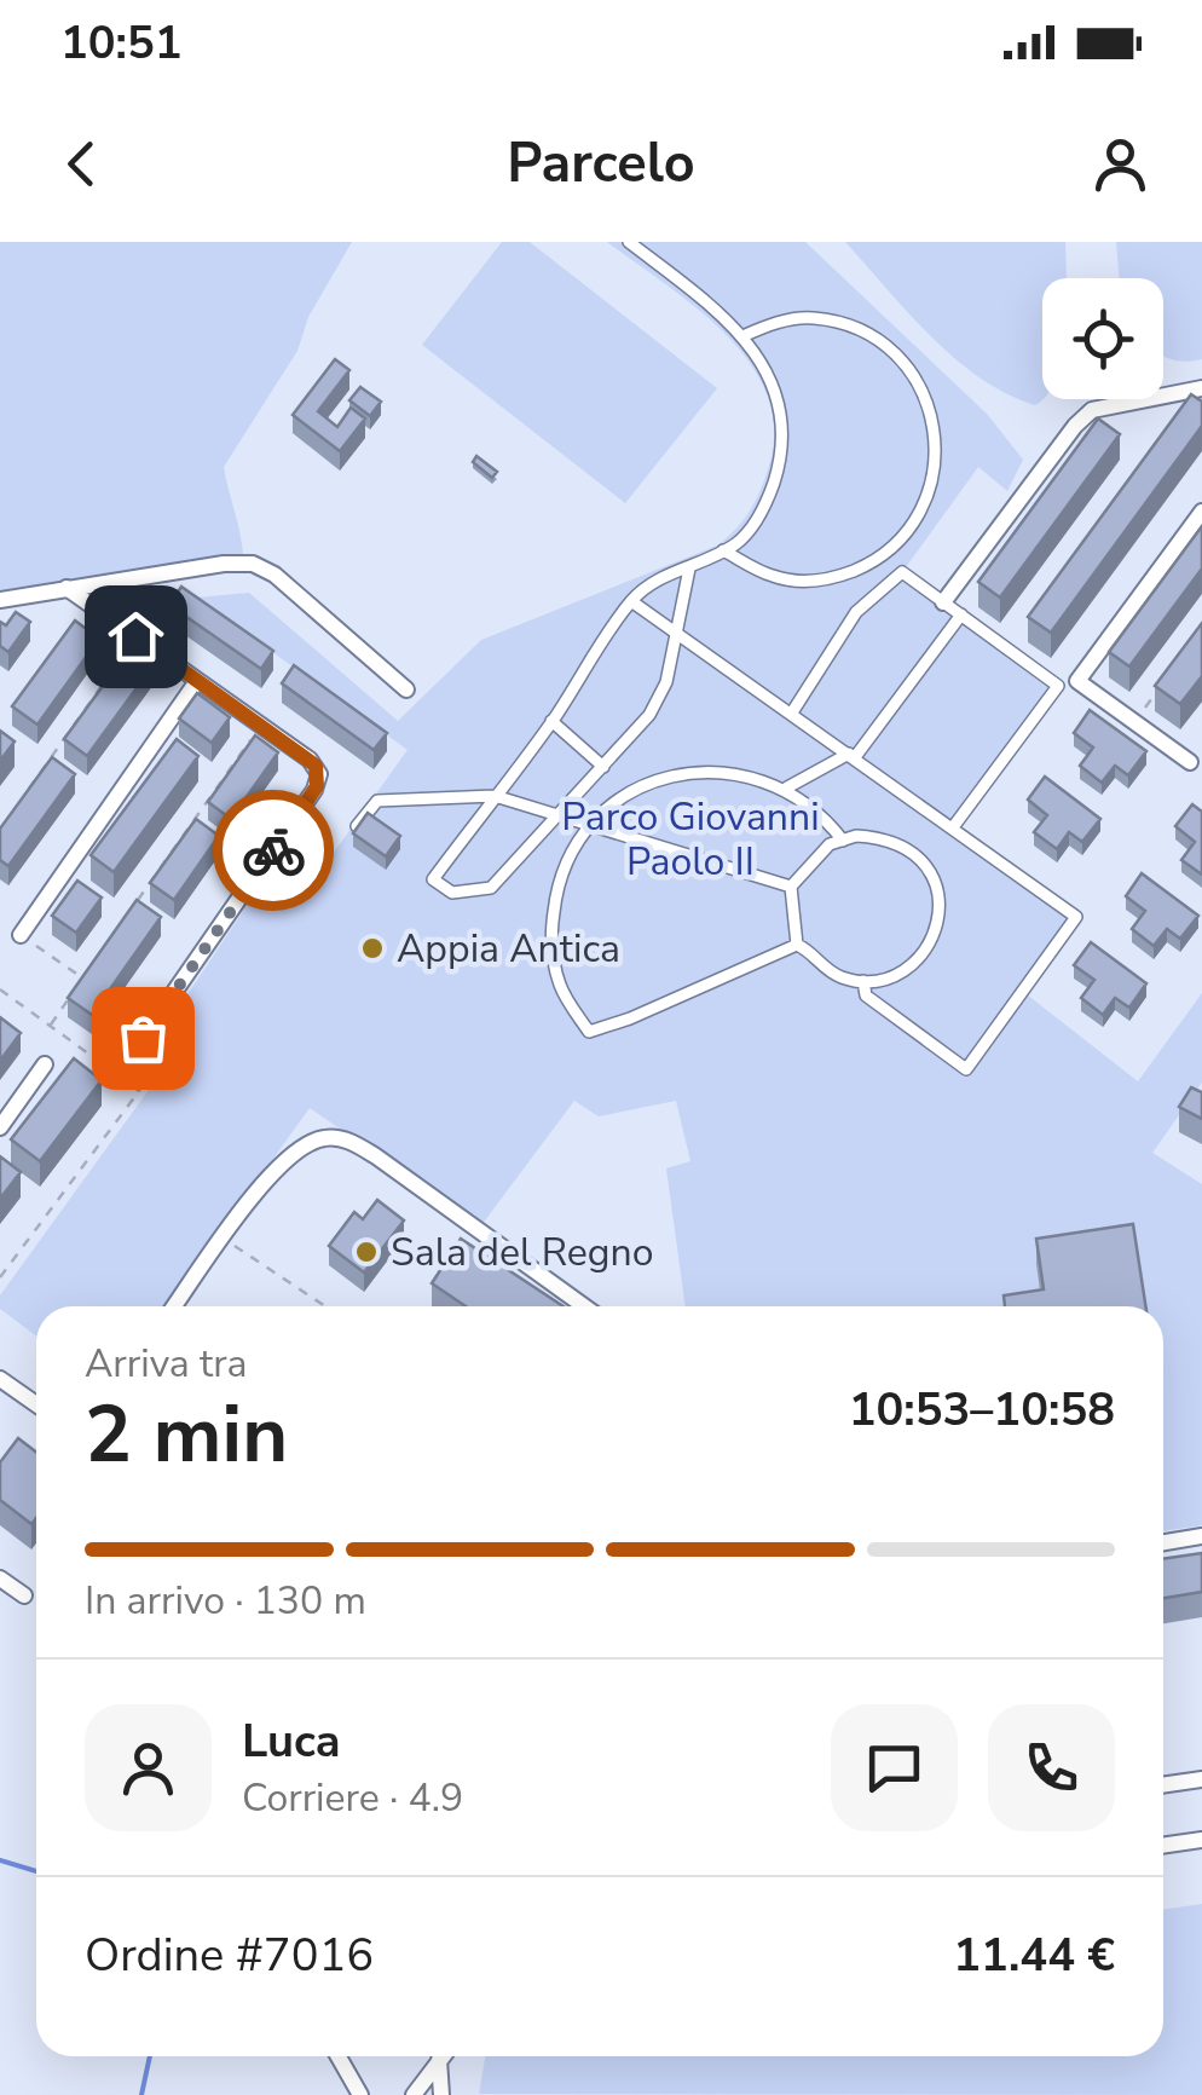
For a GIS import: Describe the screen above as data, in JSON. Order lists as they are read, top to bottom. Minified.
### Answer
{"parks":["Parco Giovanni Paolo II"],"places":["Appia Antica","Sala del Regno"],"page":{"status":"10:51","header":"Parcelo","heading":["2 min","Arriva tra","10:53–10:58"],"panel":["Luca","Corriere · 4.9","Ordine #7016","11.44 €"],"bar":"In arrivo · 130 m"}}
